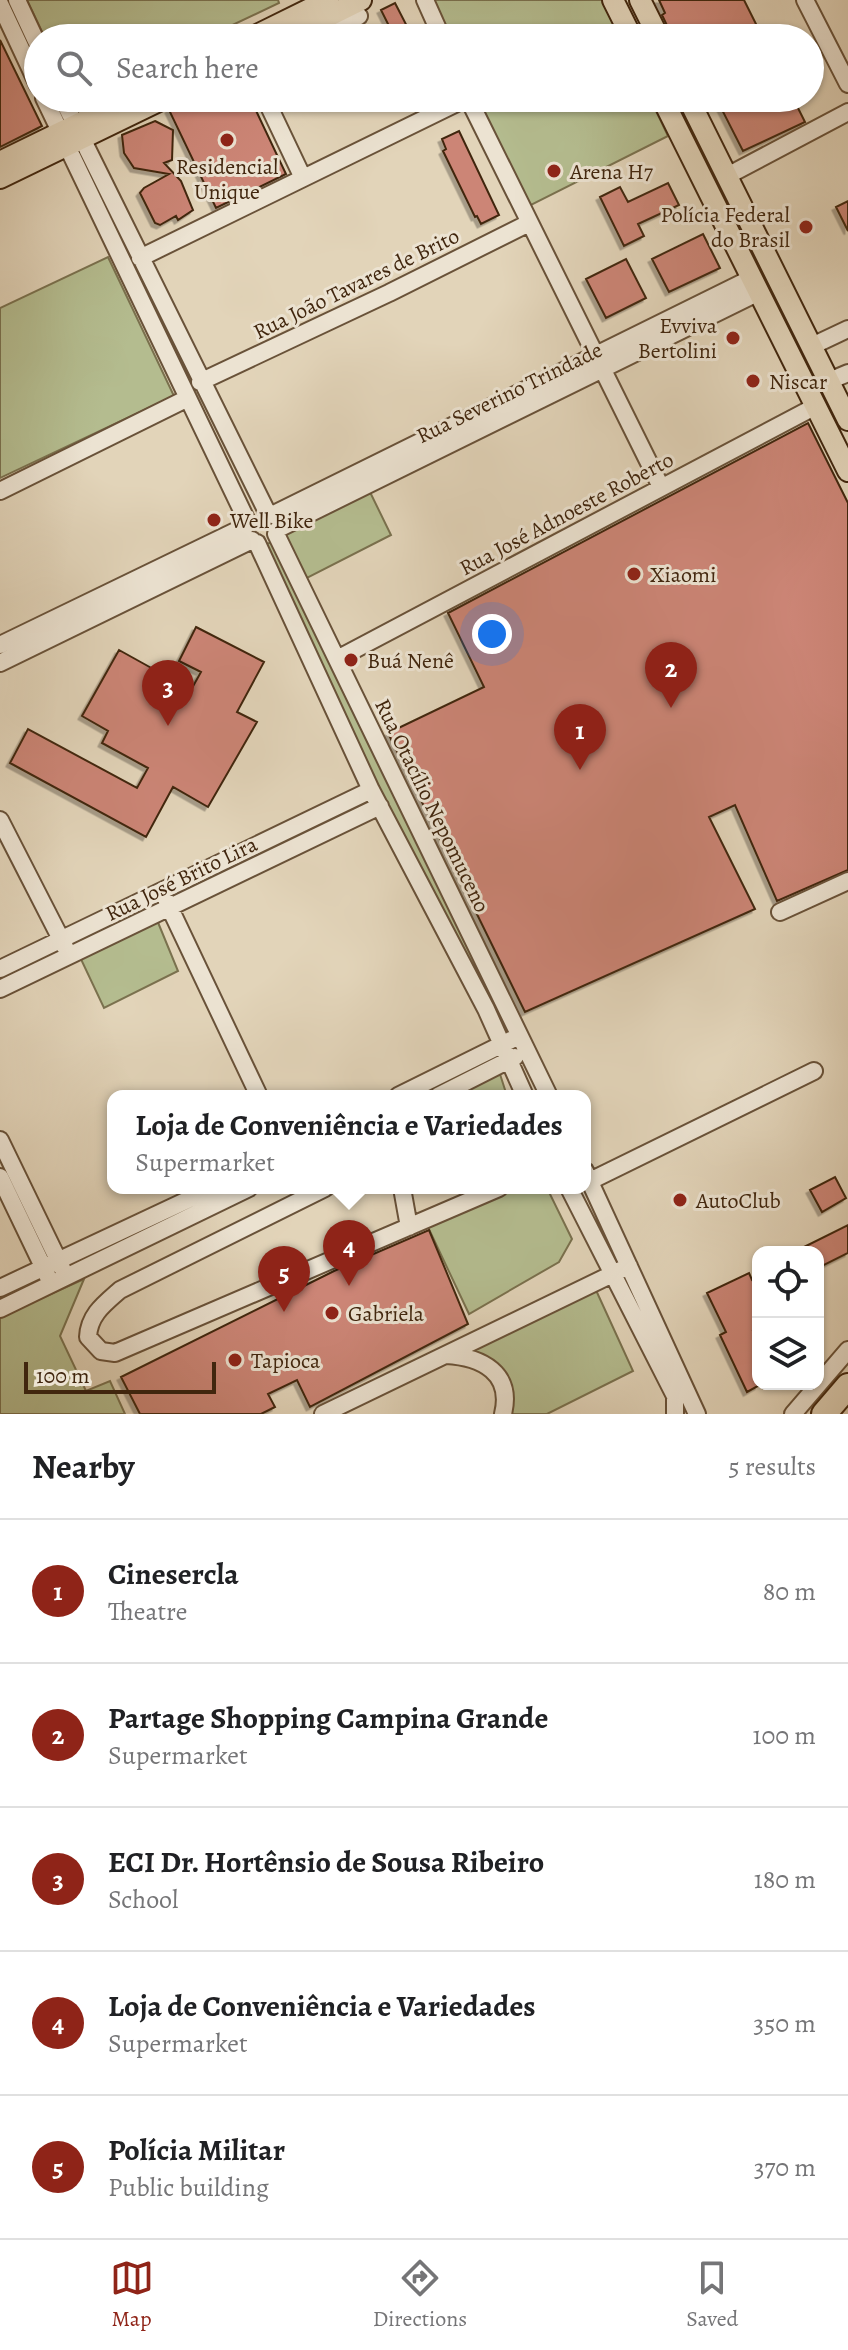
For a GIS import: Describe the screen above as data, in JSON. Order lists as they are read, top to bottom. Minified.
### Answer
{"streets":{"street":["Rua João Tavares de Brito","Rua Severino Trindade","Rua José Adnoeste Roberto","Rua Otacílio Nepomuceno","Rua José Brito Lira"]},"crossings":[["Rua João Tavares de Brito","Rua Otacílio Nepomuceno"],["Rua Severino Trindade","Rua Otacílio Nepomuceno"],["Rua José Adnoeste Roberto","Rua Otacílio Nepomuceno"],["Rua Otacílio Nepomuceno","Rua José Brito Lira"]],"places":["Residencial Unique","Arena H7","Polícia Federal do Brasil","Evviva Bertolini","Niscar","Well Bike","Xiaomi","Buá Nenê","AutoClub","Gabriela","Tapioca"],"scale_bar":"100 m","page":{"search":"Search here","pins":["2","3","1","4","5"],"popup":["Loja de Conveniência e Variedades","Supermarket"],"scale":"100 m","heading":["Nearby","5 results"],"list":[{"mark":"1","name":"Cinesercla","note":"Theatre","value":"80 m"},{"mark":"2","name":"Partage Shopping Campina Grande","note":"Supermarket","value":"100 m"},{"mark":"3","name":"ECI Dr. Hortênsio de Sousa Ribeiro","note":"School","value":"180 m"},{"mark":"4","name":"Loja de Conveniência e Variedades","note":"Supermarket","value":"350 m"},{"mark":"5","name":"Polícia Militar","note":"Public building","value":"370 m"}],"nav":["Map","Directions","Saved"]}}
